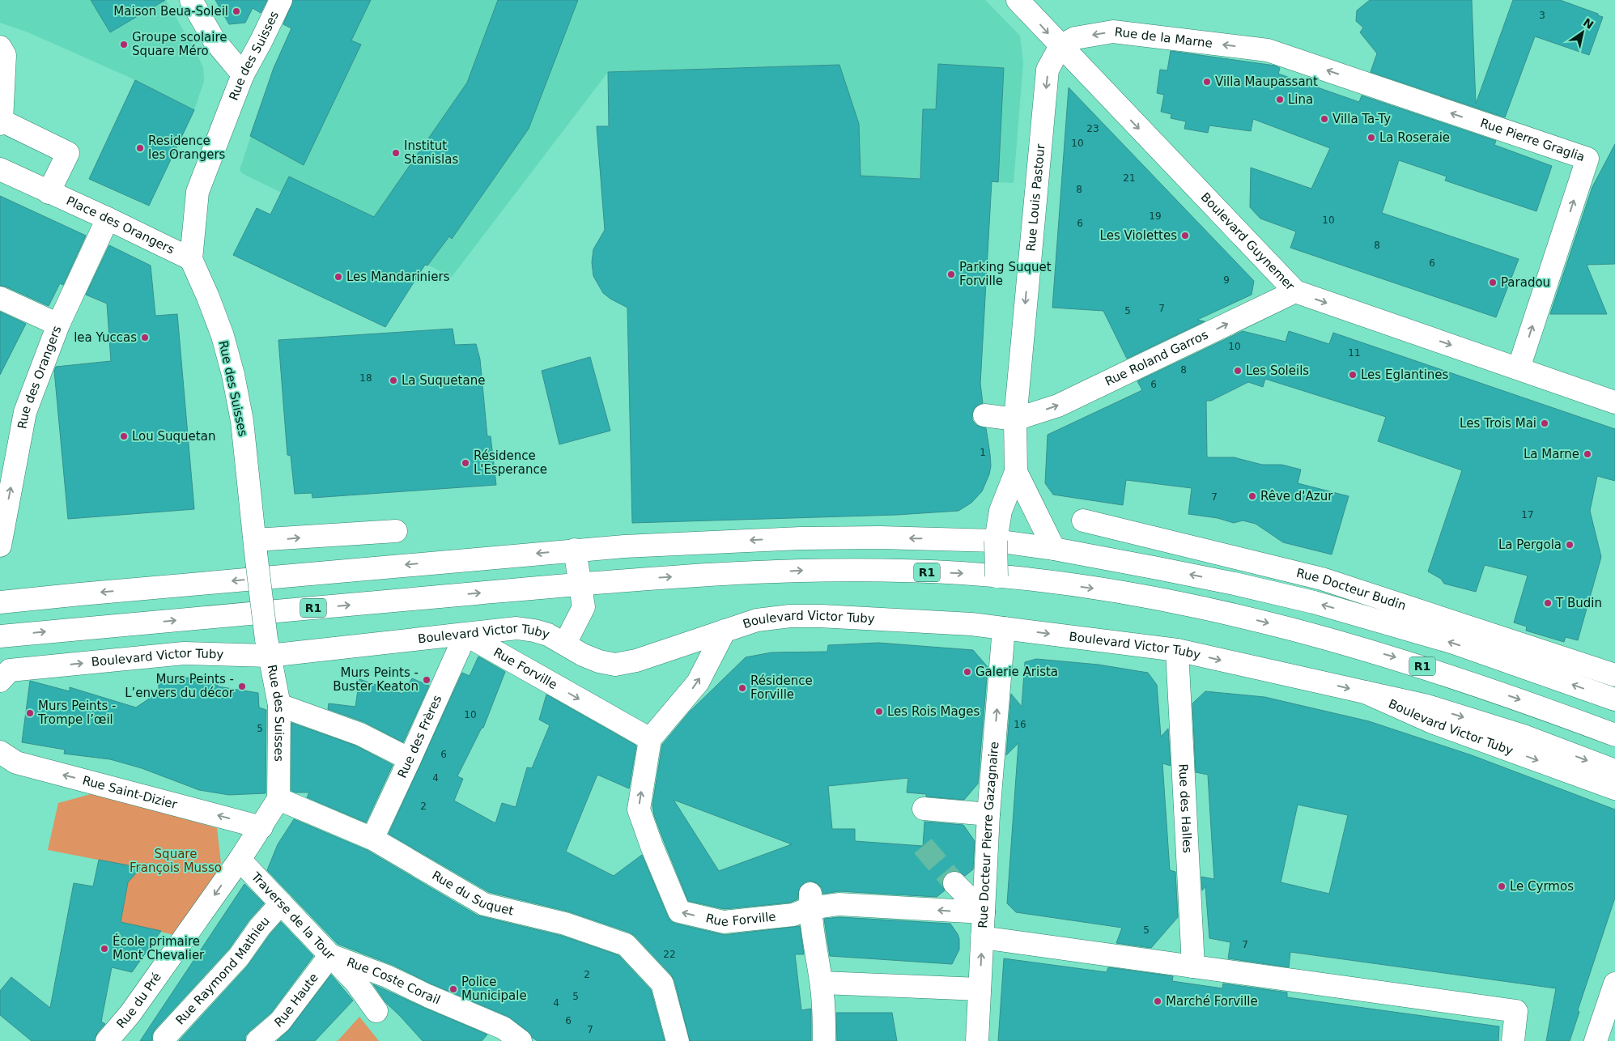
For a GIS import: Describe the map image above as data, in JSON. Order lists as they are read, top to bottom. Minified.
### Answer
{"streets":{"main road":["Rue de la Marne","Rue des Suisses","Rue Pierre Graglia","Rue Louis Pastour","Place des Orangers","Boulevard Guynemer","Rue Roland Garros","Rue des Orangers","R1","Rue Docteur Budin","Boulevard Victor Tuby","Rue Forville","Rue des Frères","Rue Saint-Dizier","Rue des Halles","Rue Docteur Pierre Gazagnaire","Rue du Suquet","Traverse de la Tour","Rue Raymond Mathieu","Rue Coste Corail","Rue Haute","Rue du Pré"]},"crossings":[["Rue de la Marne","Rue Pierre Graglia"],["Rue de la Marne","Rue Louis Pastour"],["Rue de la Marne","Boulevard Guynemer"],["Rue des Suisses","Place des Orangers"],["Rue des Suisses","Boulevard Victor Tuby"],["Rue des Suisses","Rue du Suquet"],["Rue des Suisses","Rue du Pré"],["Rue Pierre Graglia","Boulevard Guynemer"],["Rue Louis Pastour","Boulevard Guynemer"],["Rue Louis Pastour","Rue Roland Garros"],["Rue Louis Pastour","R1"],["Place des Orangers","Rue des Orangers"],["Boulevard Guynemer","Rue Roland Garros"],["Boulevard Victor Tuby","Rue Forville"],["Boulevard Victor Tuby","Rue des Frères"],["Boulevard Victor Tuby","Rue des Halles"],["Boulevard Victor Tuby","Rue Docteur Pierre Gazagnaire"],["Rue Forville","Rue des Frères"],["Rue Forville","Rue Docteur Pierre Gazagnaire"],["Rue des Frères","Rue du Suquet"],["Rue Saint-Dizier","Rue du Pré"],["Rue du Suquet","Rue du Pré"],["Traverse de la Tour","Rue Raymond Mathieu"],["Traverse de la Tour","Rue Coste Corail"],["Traverse de la Tour","Rue Haute"],["Traverse de la Tour","Rue du Pré"],["Rue Coste Corail","Rue Haute"]],"one_way":["Rue de la Marne","Rue Louis Pastour","Boulevard Guynemer","Rue Roland Garros","Rue des Orangers","Rue Docteur Pierre Gazagnaire","Rue du Pré"],"parks":["Square François Musso"],"places":["Maison Beua-Soleil","Groupe scolaire Square Méro","Villa Maupassant","Lina","Villa Ta-Ty","La Roseraie","Residence les Orangers","Institut Stanislas","Les Violettes","Parking Suquet Forville","Les Mandariniers","Paradou","lea Yuccas","Les Soleils","Les Eglantines","La Suquetane","Les Trois Mai","Lou Suquetan","La Marne","Résidence L'Esperance","Rêve d'Azur","La Pergola","T Budin","Galerie Arista","Murs Peints - Buster Keaton","Murs Peints - L’envers du décor","Résidence Forville","Les Rois Mages","Murs Peints - Trompe l’œil","Le Cyrmos","École primaire Mont Chevalier","Police Municipale","Marché Forville"],"house_numbers":["3","23","10","21","8","19","10","6","8","6","9","7","5","10","11","8","18","6","1","7","17","10","16","5","6","4","2","5","7","22","2","5","4","6","7"],"north":"top right"}
